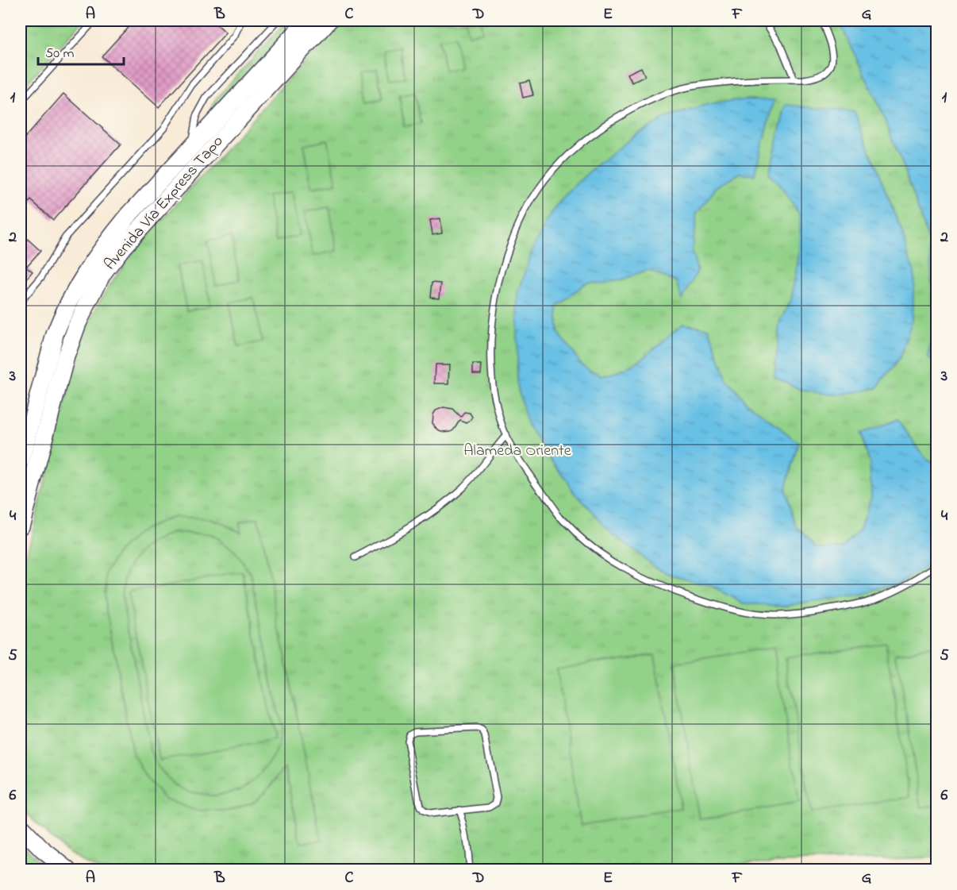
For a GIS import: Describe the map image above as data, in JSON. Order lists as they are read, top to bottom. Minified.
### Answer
{"streets":{"main road":["Avenida Vía Express Tapo"]},"parks":["Alameda Oriente"],"scale_bar":"50 m","grid":{"columns":["A","B","C","D","E","F","G"],"rows":["1","2","3","4","5","6"]}}
